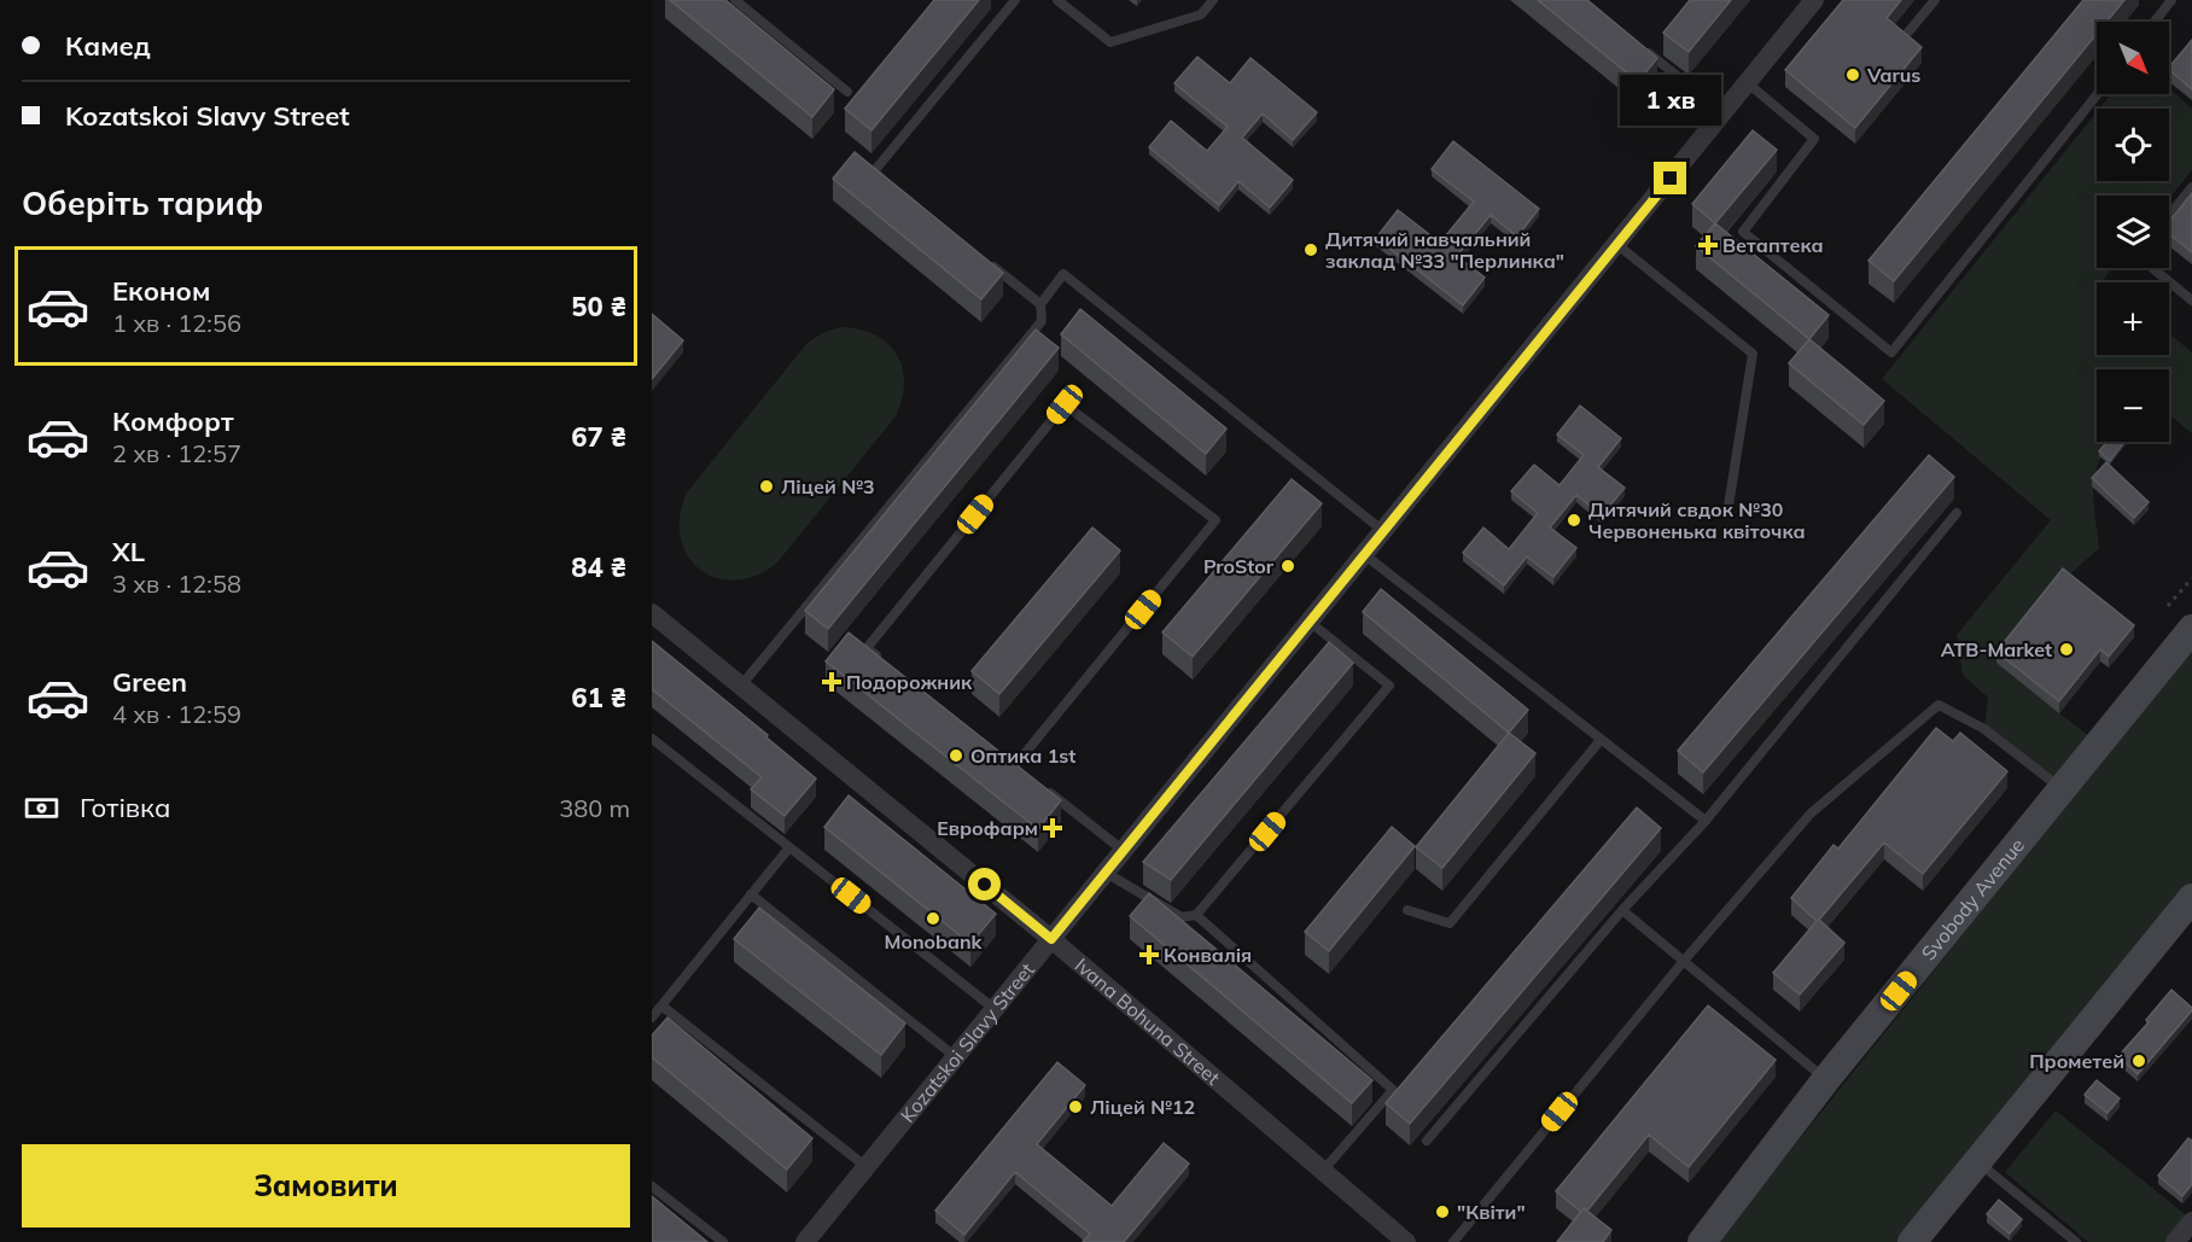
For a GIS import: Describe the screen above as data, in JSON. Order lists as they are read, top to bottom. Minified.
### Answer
{"streets":{"street":["Svobody Avenue","Ivana Bohuna Street","Kozatskoi Slavy Street"]},"crossings":[["Ivana Bohuna Street","Kozatskoi Slavy Street"]],"places":{"other":["Varus","Дитячий навчальний заклад №33 \"Перлинка\"","Ліцей №3","Дитячий свдок №30 Червоненька квіточка","ProStor","ATB-Market","Оптика 1st","Monobank","Прометей","Ліцей №12","\"Квіти\""],"health":["Ветаптека","Подорожник","Еврофарм","Конвалія"]},"north":"bottom right","page":{"banner":["Камед","Kozatskoi Slavy Street"],"map_buttons":["+","−"],"bubble":"1 хв","heading":"Оберіть тариф","list":[{"name":"Економ","note":"1 хв · 12:56","value":"50 ₴"},{"name":"Комфорт","note":"2 хв · 12:57","value":"67 ₴"},{"name":"XL","note":"3 хв · 12:58","value":"84 ₴"},{"name":"Green","note":"4 хв · 12:59","value":"61 ₴"}],"pay":["Готівка","380 m"],"buttons":"Замовити"}}
